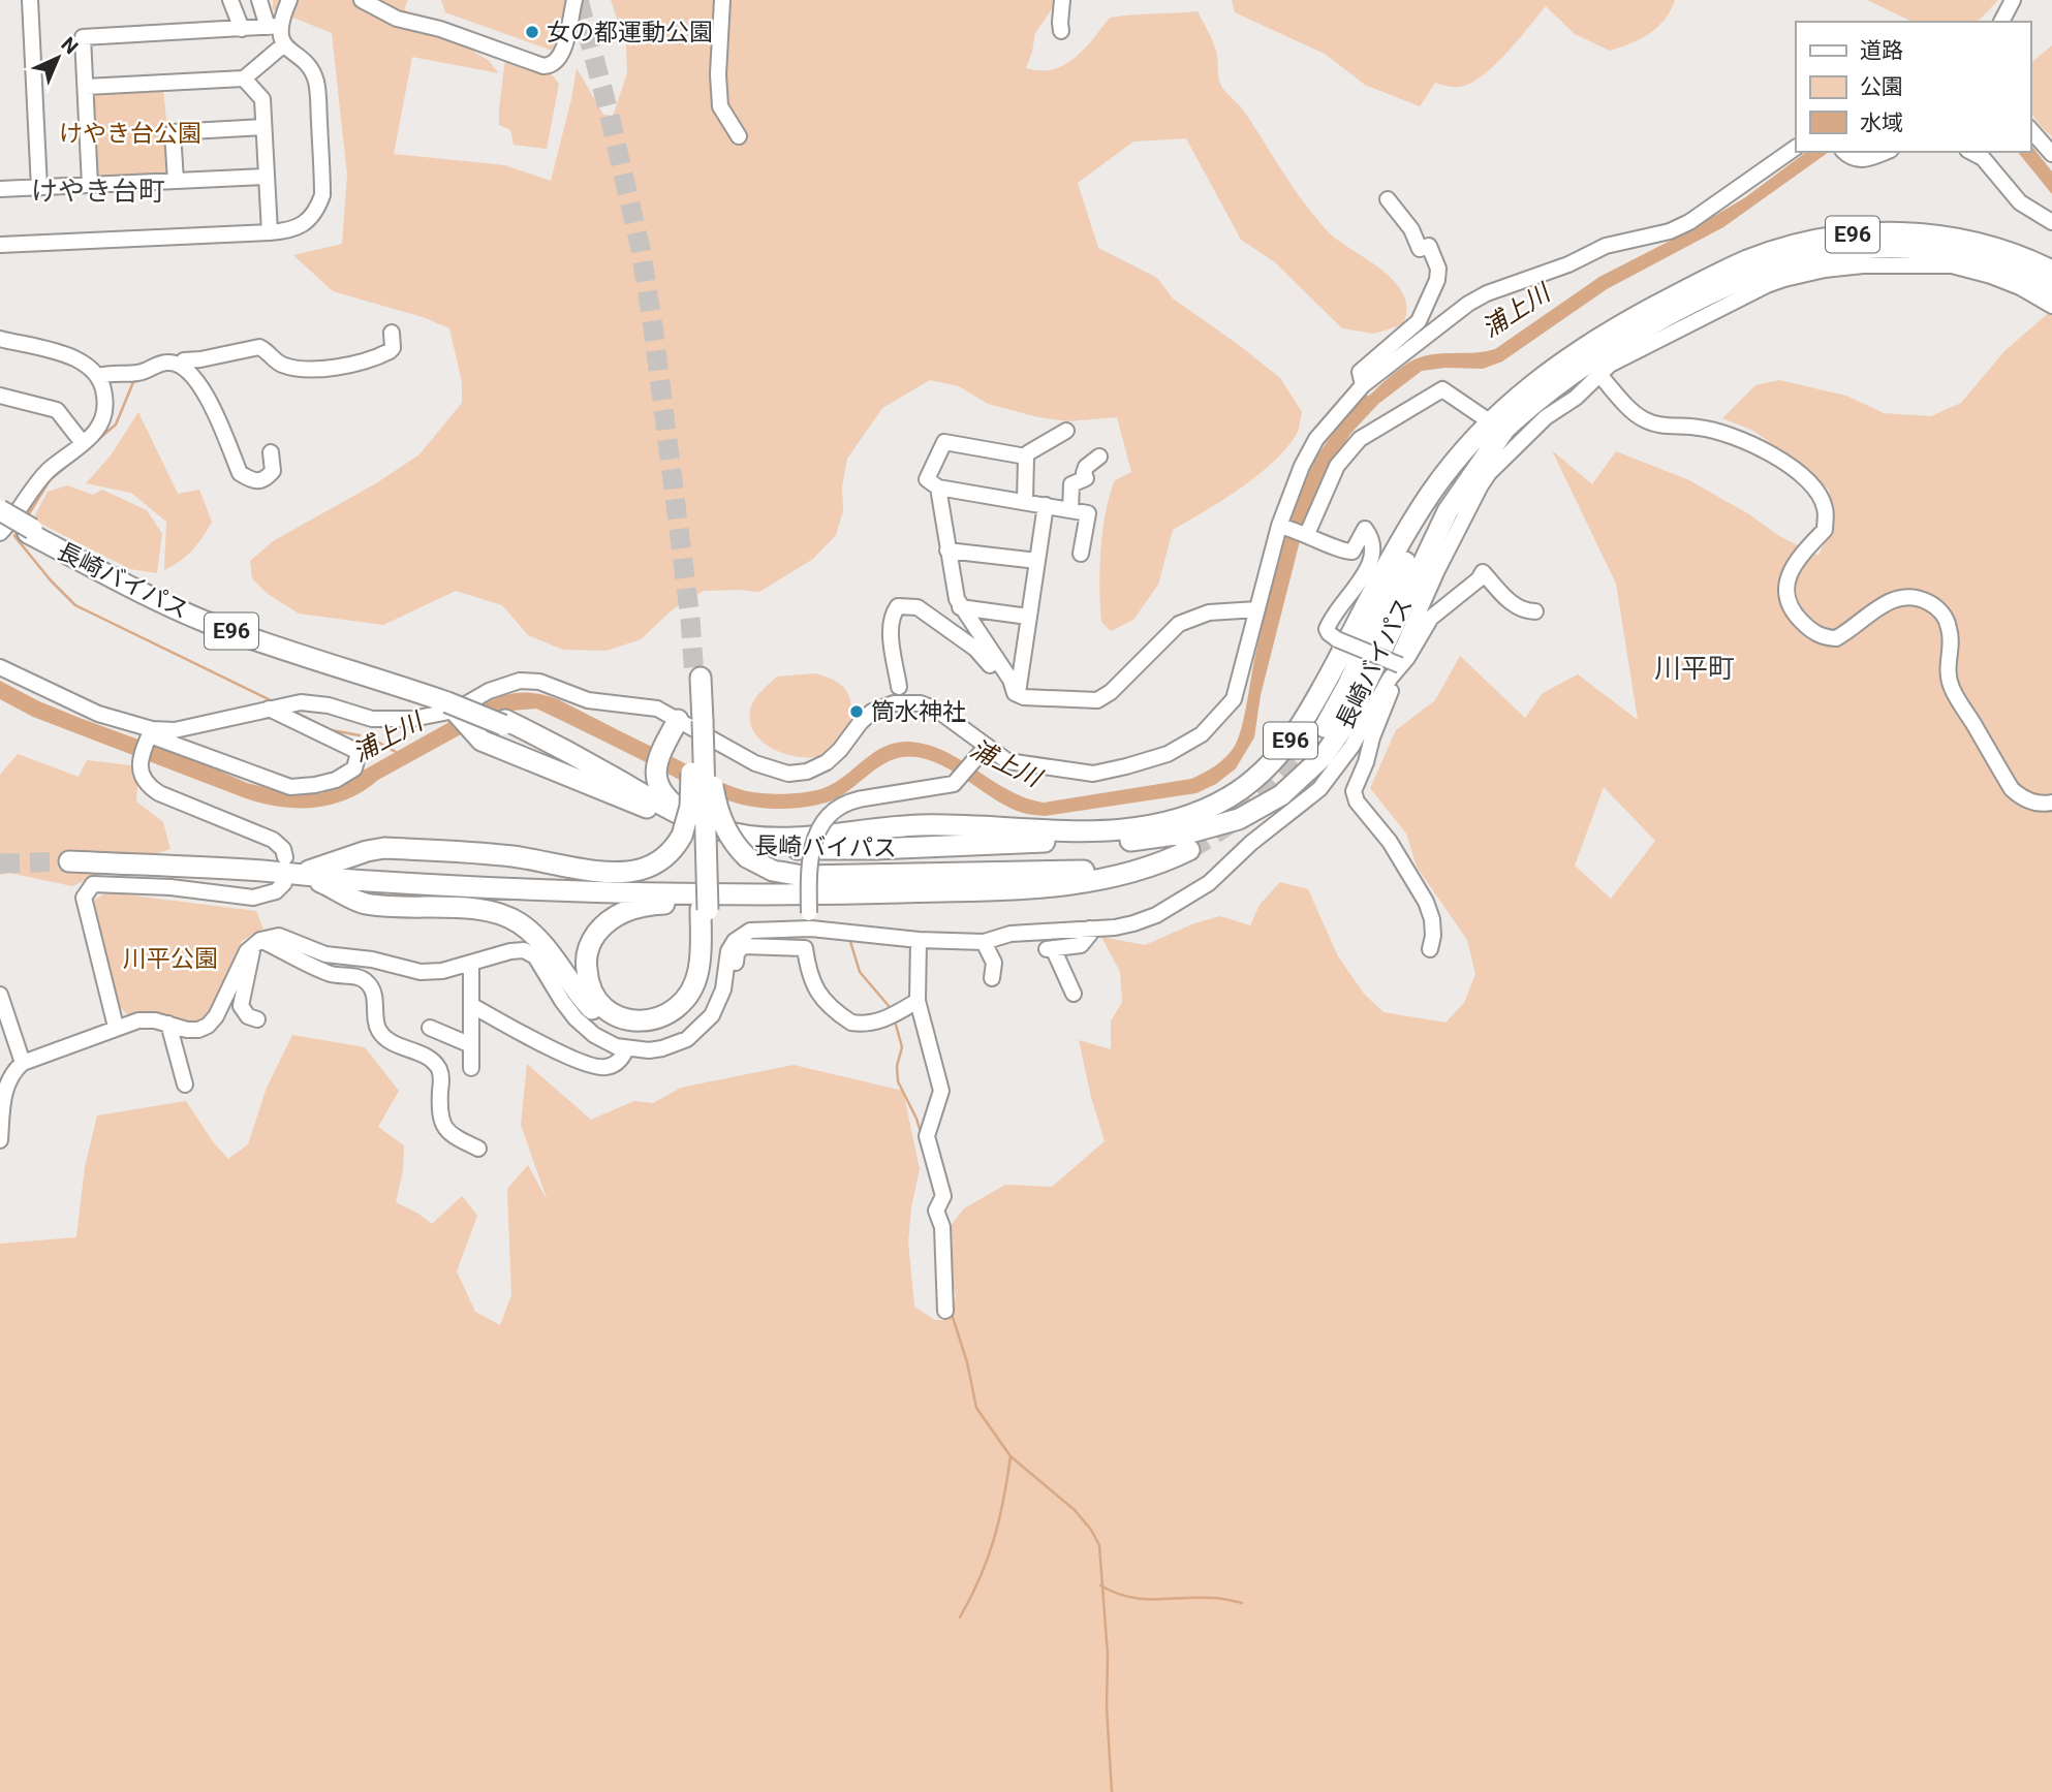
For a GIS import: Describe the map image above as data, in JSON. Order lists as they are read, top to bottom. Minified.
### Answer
{"streets":{"highway":["E96","長崎バイパス"]},"districts":["けやき台町","川平町"],"water":["浦上川"],"parks":["けやき台公園","川平公園"],"places":["女の都運動公園","筒水神社"],"legend":["道路","公園","水域"],"north":"top right"}
